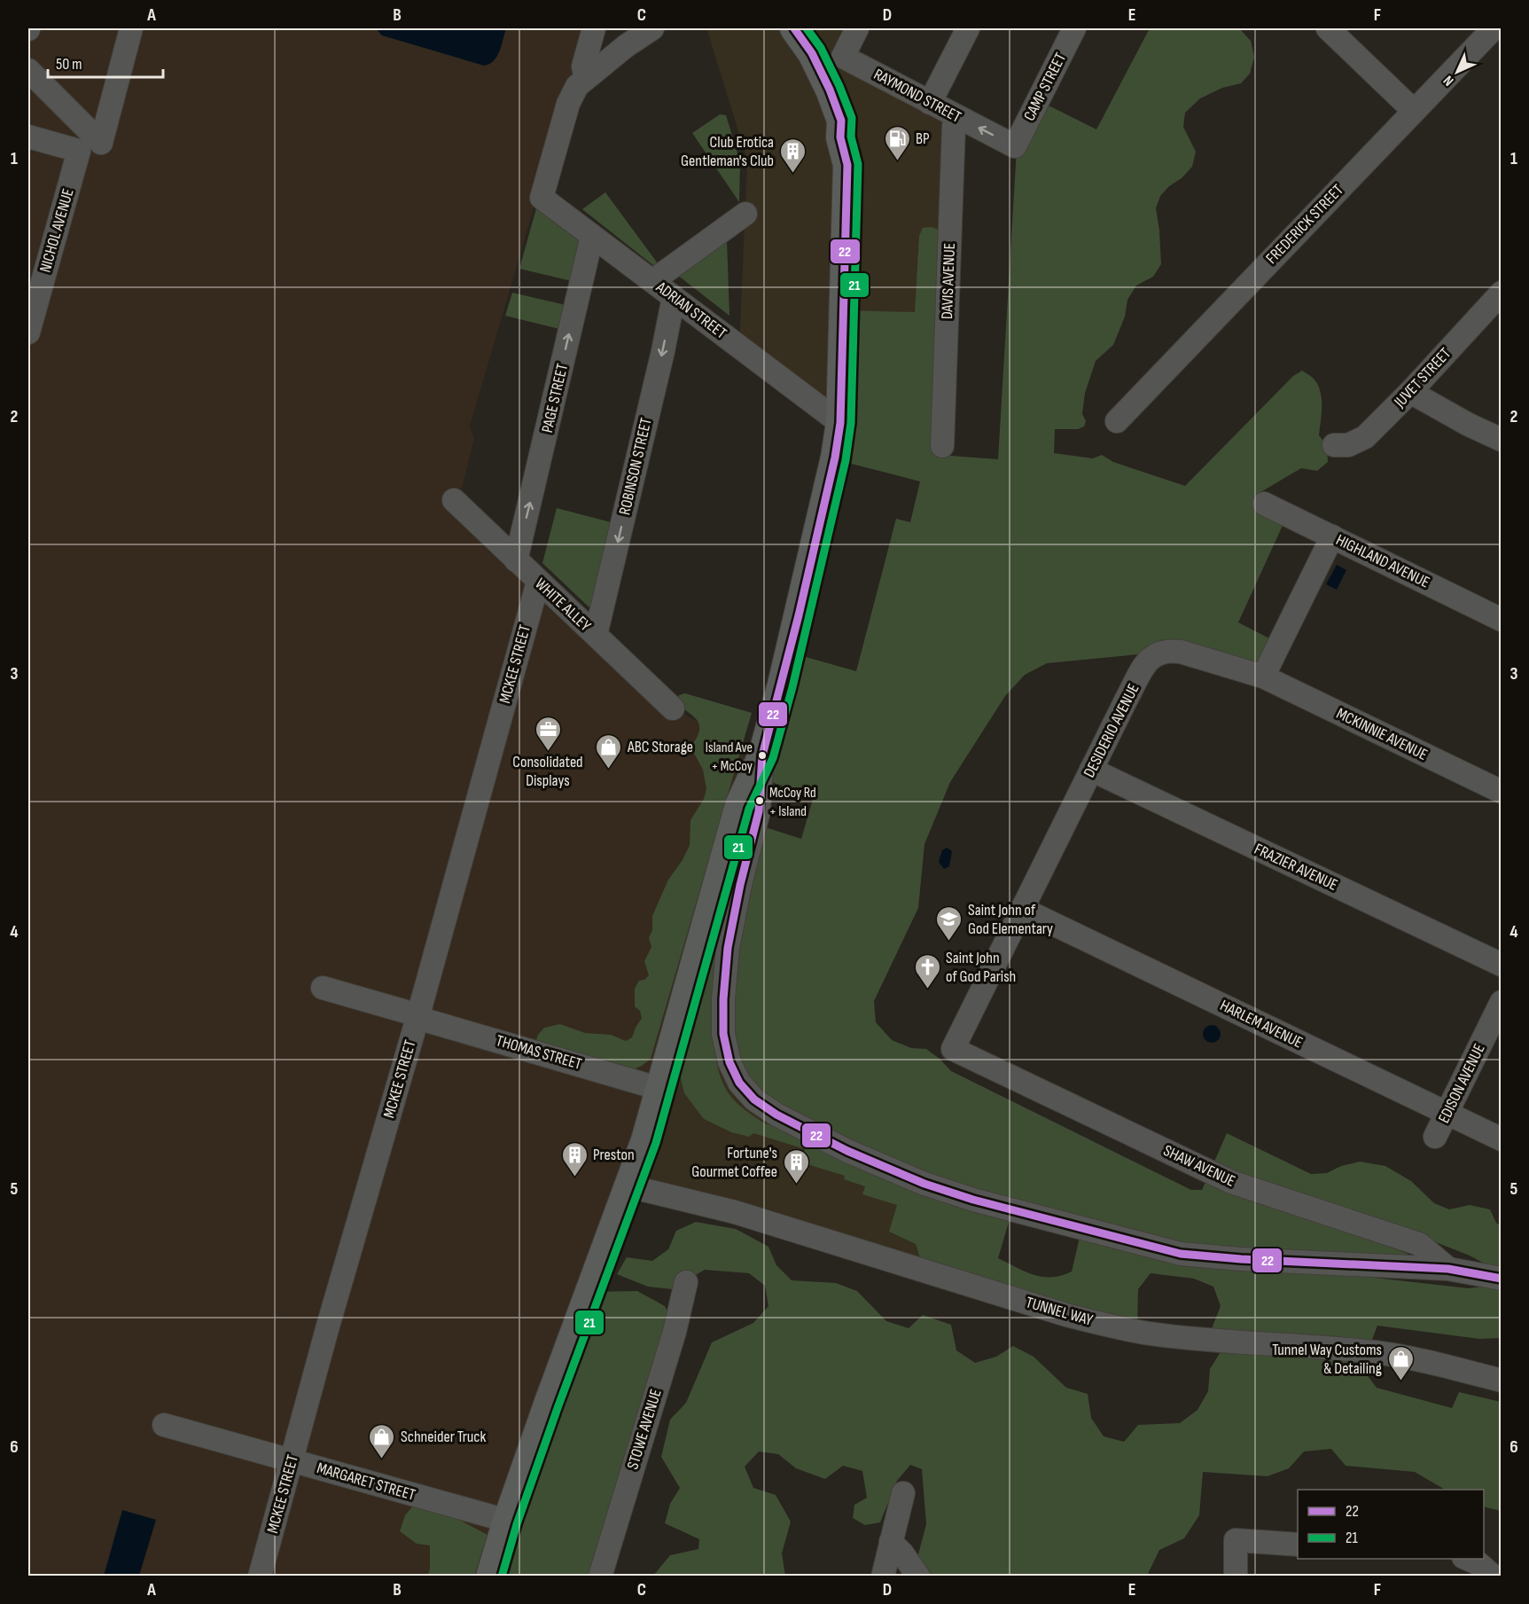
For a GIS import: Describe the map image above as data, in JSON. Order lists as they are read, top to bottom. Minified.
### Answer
{"streets":{"street":["CAMP STREET","RAYMOND STREET","FREDERICK STREET","NICHOL AVENUE","DAVIS AVENUE","ADRIAN STREET","JUVET STREET","PAGE STREET","ROBINSON STREET","HIGHLAND AVENUE","WHITE ALLEY","MCKEE STREET","DESIDERIO AVENUE","MCKINNIE AVENUE","FRAZIER AVENUE","HARLEM AVENUE","THOMAS STREET","EDISON AVENUE","SHAW AVENUE","TUNNEL WAY","STOWE AVENUE","MARGARET STREET"]},"crossings":[["CAMP STREET","RAYMOND STREET"],["RAYMOND STREET","DAVIS AVENUE"],["ADRIAN STREET","PAGE STREET"],["ADRIAN STREET","ROBINSON STREET"],["PAGE STREET","WHITE ALLEY"],["ROBINSON STREET","WHITE ALLEY"],["WHITE ALLEY","MCKEE STREET"],["MCKEE STREET","THOMAS STREET"],["MCKEE STREET","MARGARET STREET"],["DESIDERIO AVENUE","MCKINNIE AVENUE"],["DESIDERIO AVENUE","FRAZIER AVENUE"],["DESIDERIO AVENUE","HARLEM AVENUE"],["DESIDERIO AVENUE","SHAW AVENUE"],["HARLEM AVENUE","EDISON AVENUE"]],"one_way":["PAGE STREET","ROBINSON STREET"],"places":{"fuel station":["BP"],"building":["Club Erotica Gentleman's Club","Preston","Fortune's Gourmet Coffee"],"office":["Consolidated Displays"],"other":["Island Ave + McCoy","McCoy Rd + Island"],"shop":["ABC Storage","Tunnel Way Customs & Detailing","Schneider Truck"],"school or university":["Saint John of God Elementary"],"church":["Saint John of God Parish"]},"lines":["transit line 22","transit line 21"],"legend":["22","21"],"scale_bar":"50 m","north":"bottom left","grid":{"columns":["A","B","C","D","E","F"],"rows":["1","2","3","4","5","6"]}}
